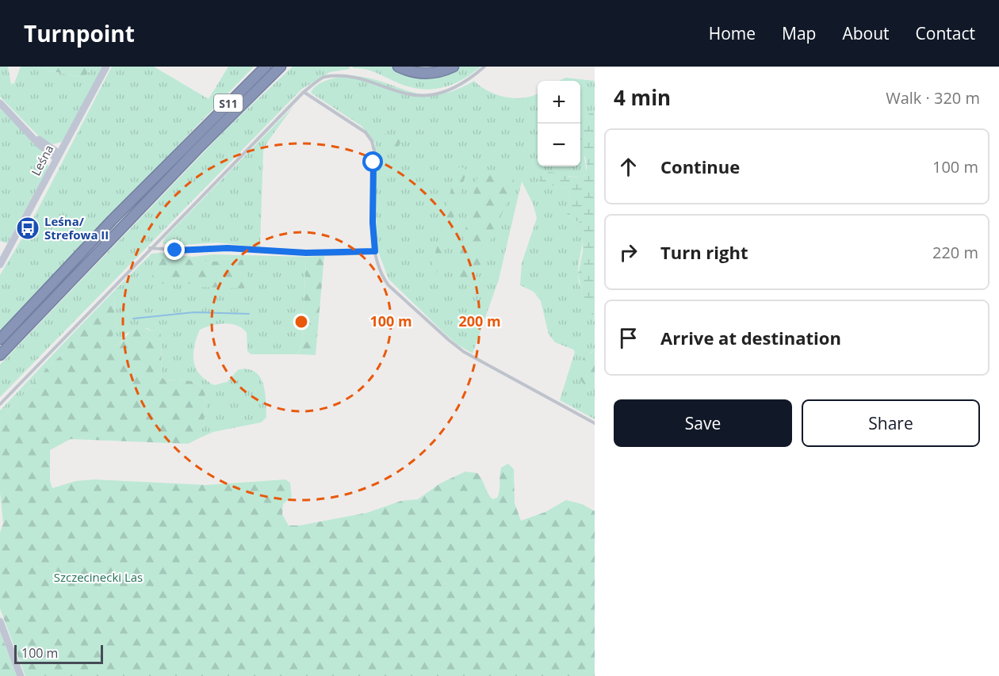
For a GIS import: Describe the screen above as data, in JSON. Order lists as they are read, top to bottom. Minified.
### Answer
{"streets":{"highway":["S11"],"street":["Leśna"]},"parks":["Szczecinecki Las"],"places":{"bus stop":["Leśna/ Strefowa II"]},"scale_bar":"100 m","page":{"header":"Turnpoint","nav":["Home","Map","About","Contact"],"heading":["4 min","Walk · 320 m"],"map_buttons":["+","−"],"list":[["Continue","100 m"],["Turn right","220 m"],"Arrive at destination"],"buttons":["Save","Share"],"scale":"100 m"},"rings":["100 m","200 m"]}
